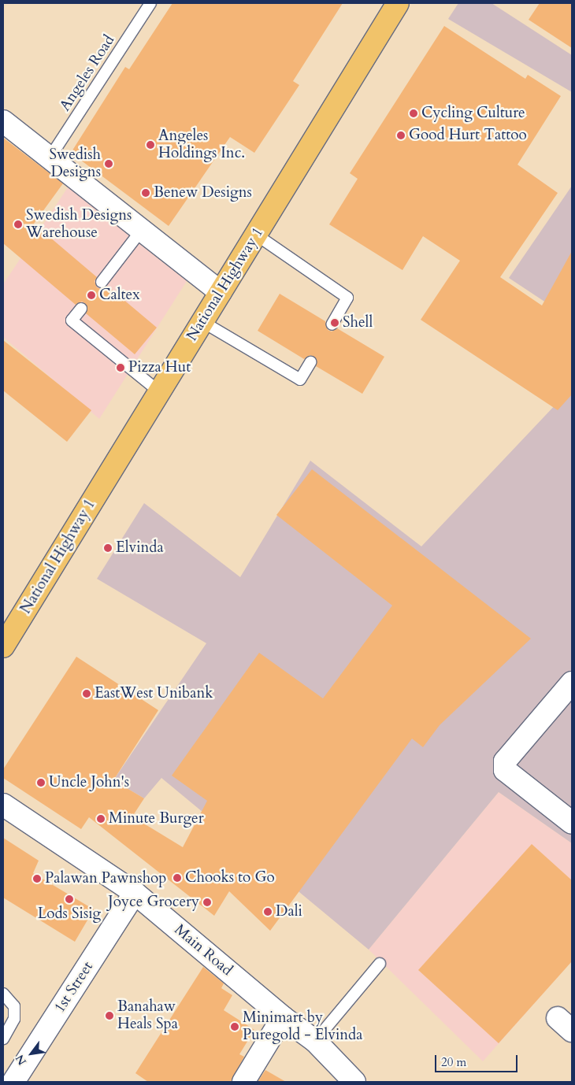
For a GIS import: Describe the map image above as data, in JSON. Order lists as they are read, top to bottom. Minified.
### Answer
{"streets":{"highway":["National Highway 1"],"street":["Main Road","1st Street"],"lane":["Angeles Road"]},"crossings":[["Main Road","1st Street"]],"places":["Cycling Culture","Good Hurt Tattoo","Angeles Holdings Inc.","Swedish Designs","Benew Designs","Swedish Designs Warehouse","Caltex","Shell","Pizza Hut","Elvinda","EastWest Unibank","Uncle John's","Minute Burger","Chooks to Go","Palawan Pawnshop","Lods Sisig","Joyce Grocery","Dali","Banahaw Heals Spa","Minimart by Puregold - Elvinda"],"scale_bar":"20 m","north":"bottom left"}
